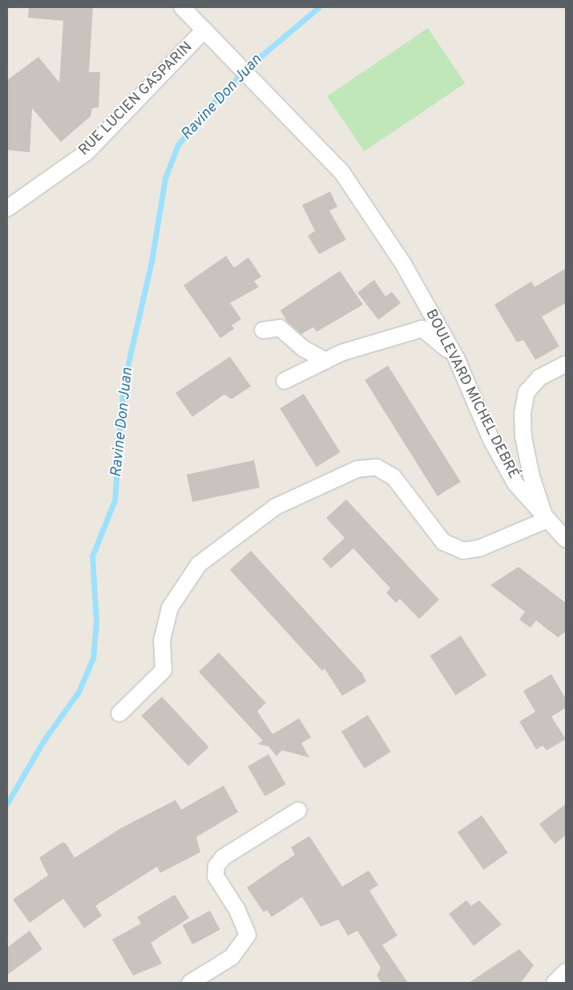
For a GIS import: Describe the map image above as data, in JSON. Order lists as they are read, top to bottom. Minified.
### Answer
{"streets":{"street":["RUE LUCIEN GASPARIN","BOULEVARD MICHEL DEBRÉ"]},"crossings":[["RUE LUCIEN GASPARIN","BOULEVARD MICHEL DEBRÉ"]],"water":["Ravine Don Juan"]}
